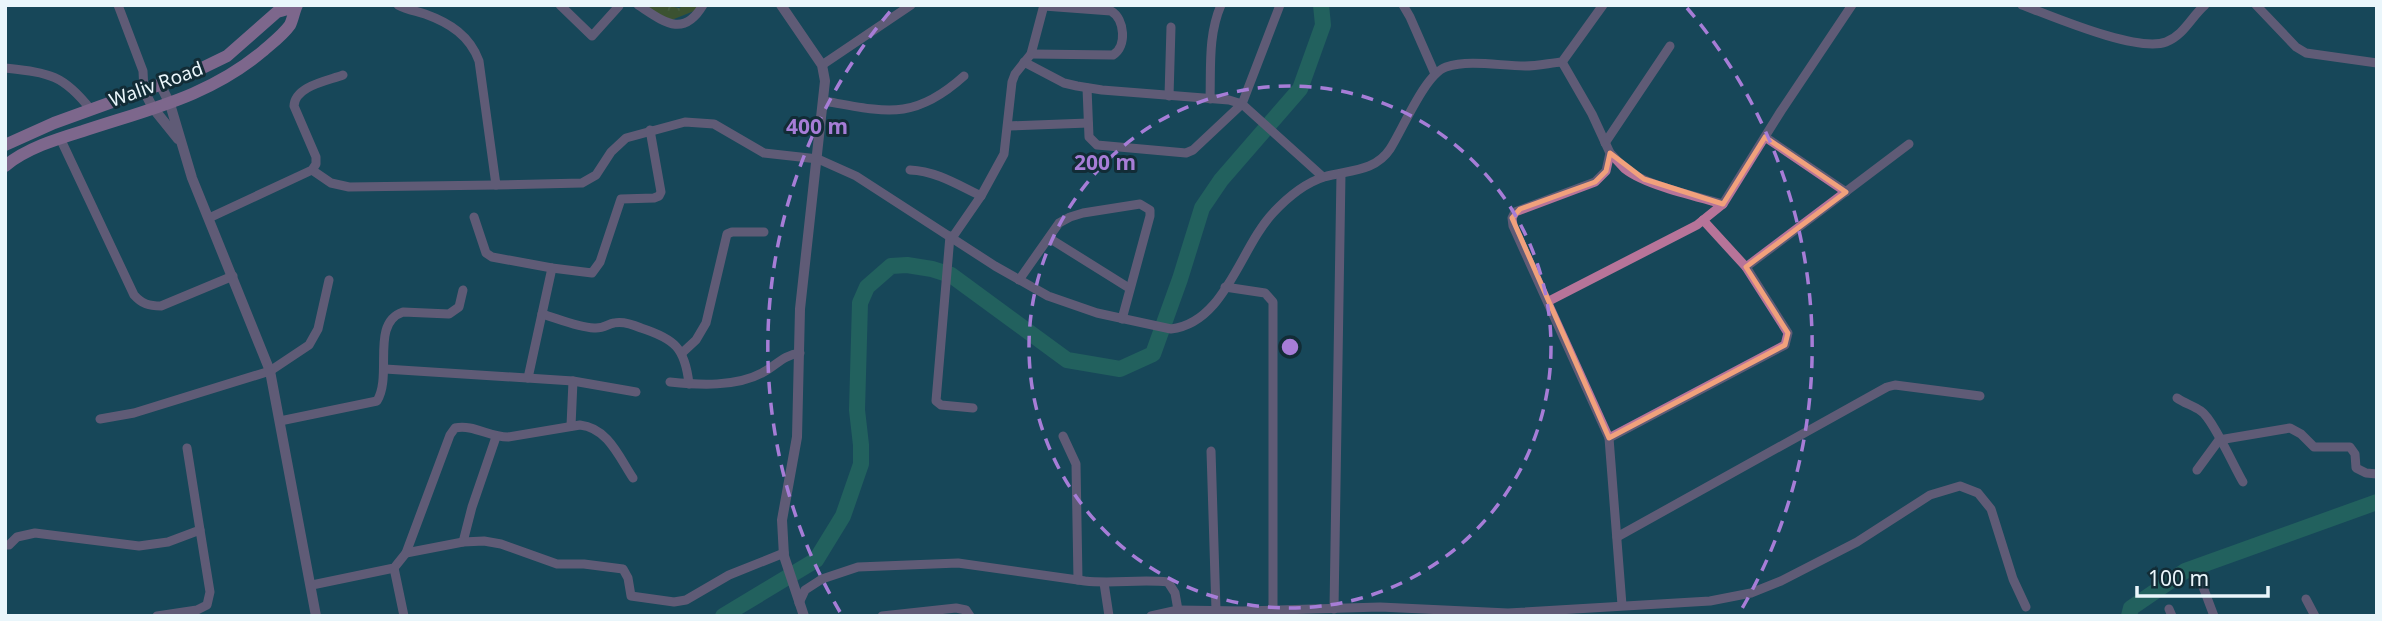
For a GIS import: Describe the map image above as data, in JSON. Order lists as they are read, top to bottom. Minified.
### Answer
{"streets":{"main road":["Waliv Road"]},"scale_bar":"100 m","rings":["400 m","200 m"]}
